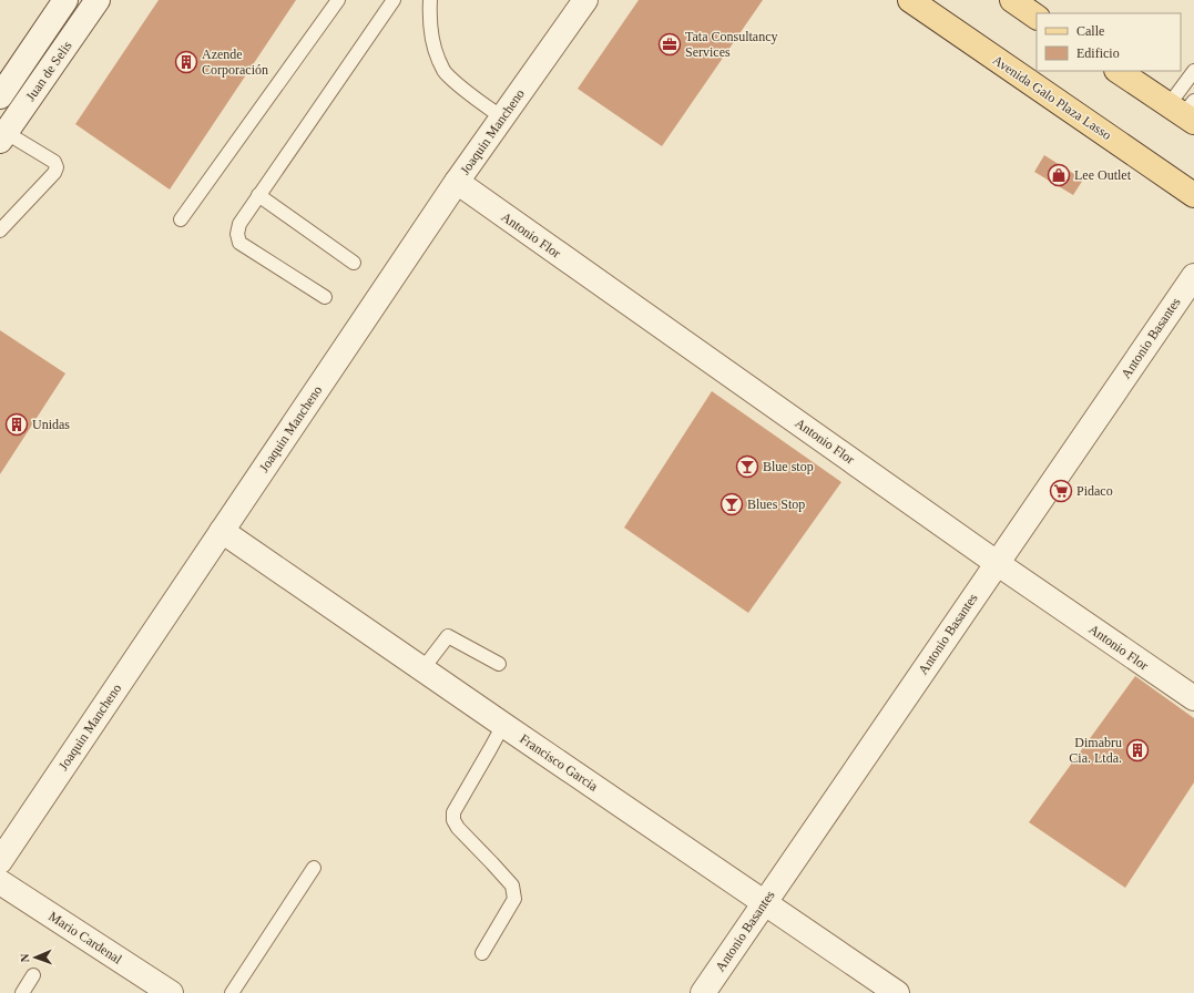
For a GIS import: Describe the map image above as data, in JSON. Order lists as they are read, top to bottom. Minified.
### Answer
{"streets":{"main road":["Avenida Galo Plaza Lasso"],"street":["Juan de Selis","Joaquin Mancheno","Antonio Flor","Antonio Basantes","Francisco Garcia","Mario Cardenal"]},"crossings":[["Joaquin Mancheno","Antonio Flor"],["Joaquin Mancheno","Francisco Garcia"],["Antonio Flor","Antonio Basantes"],["Antonio Basantes","Francisco Garcia"]],"places":{"office":["Tata Consultancy Services"],"building":["Azende Corporación","Unidas","Dimabru Cia. Ltda."],"shop":["Lee Outlet"],"bar":["Blue stop","Blues Stop"],"supermarket":["Pidaco"]},"legend":["Calle","Edificio"],"north":"left"}
